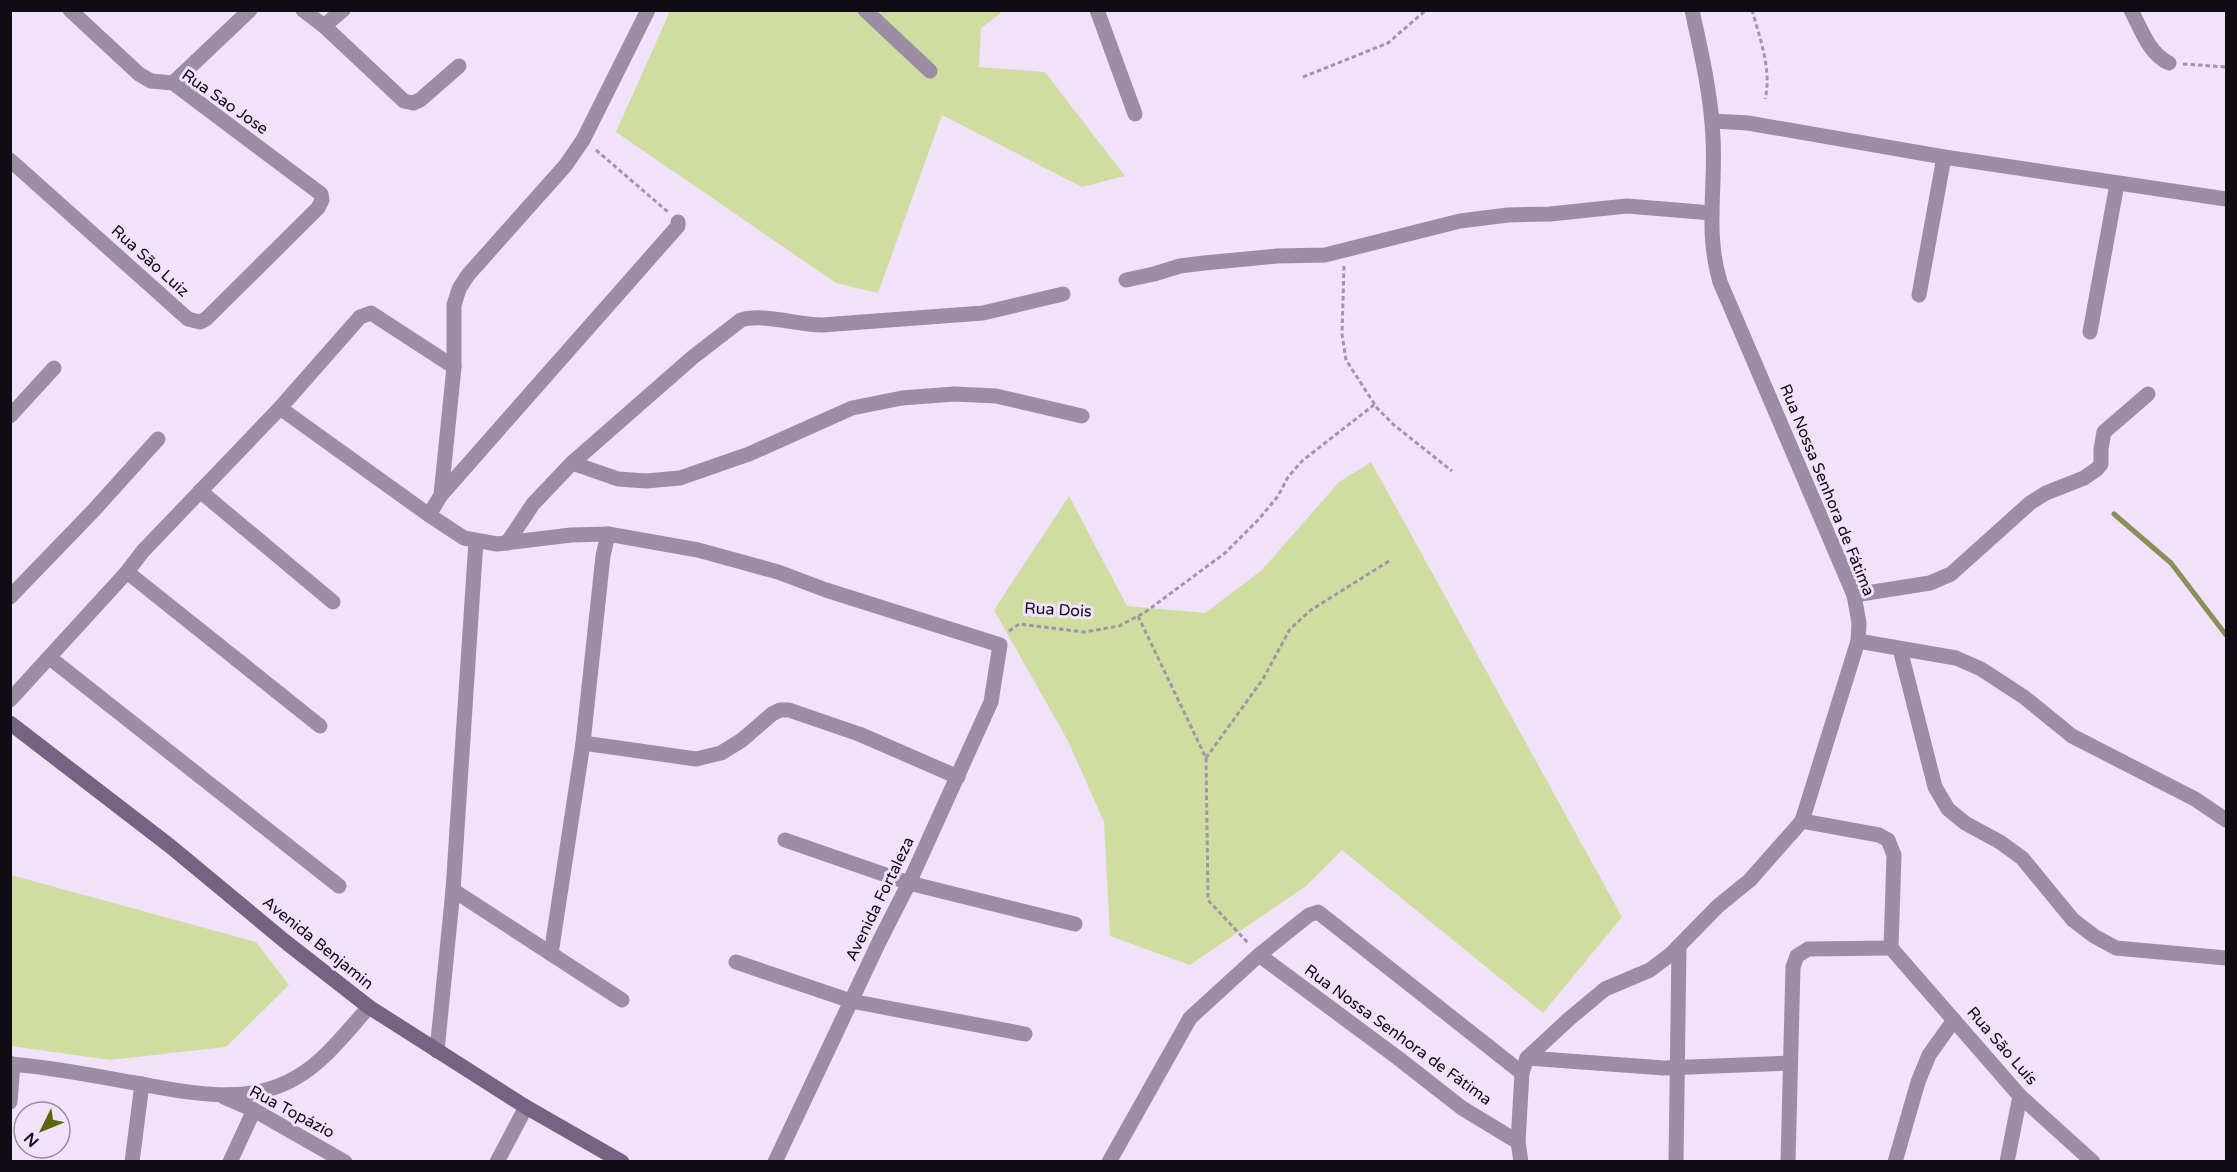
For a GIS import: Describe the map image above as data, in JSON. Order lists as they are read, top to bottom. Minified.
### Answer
{"streets":{"street":["Rua Sao Jose","Rua São Luiz","Rua Nossa Senhora de Fátima","Avenida Fortaleza","Avenida Benjamin","Rua São Luís","Rua Topázio"],"path":["Rua Dois"]},"crossings":[["Rua Sao Jose","Rua São Luiz"],["Rua Dois","Avenida Fortaleza"]],"north":"bottom left"}
